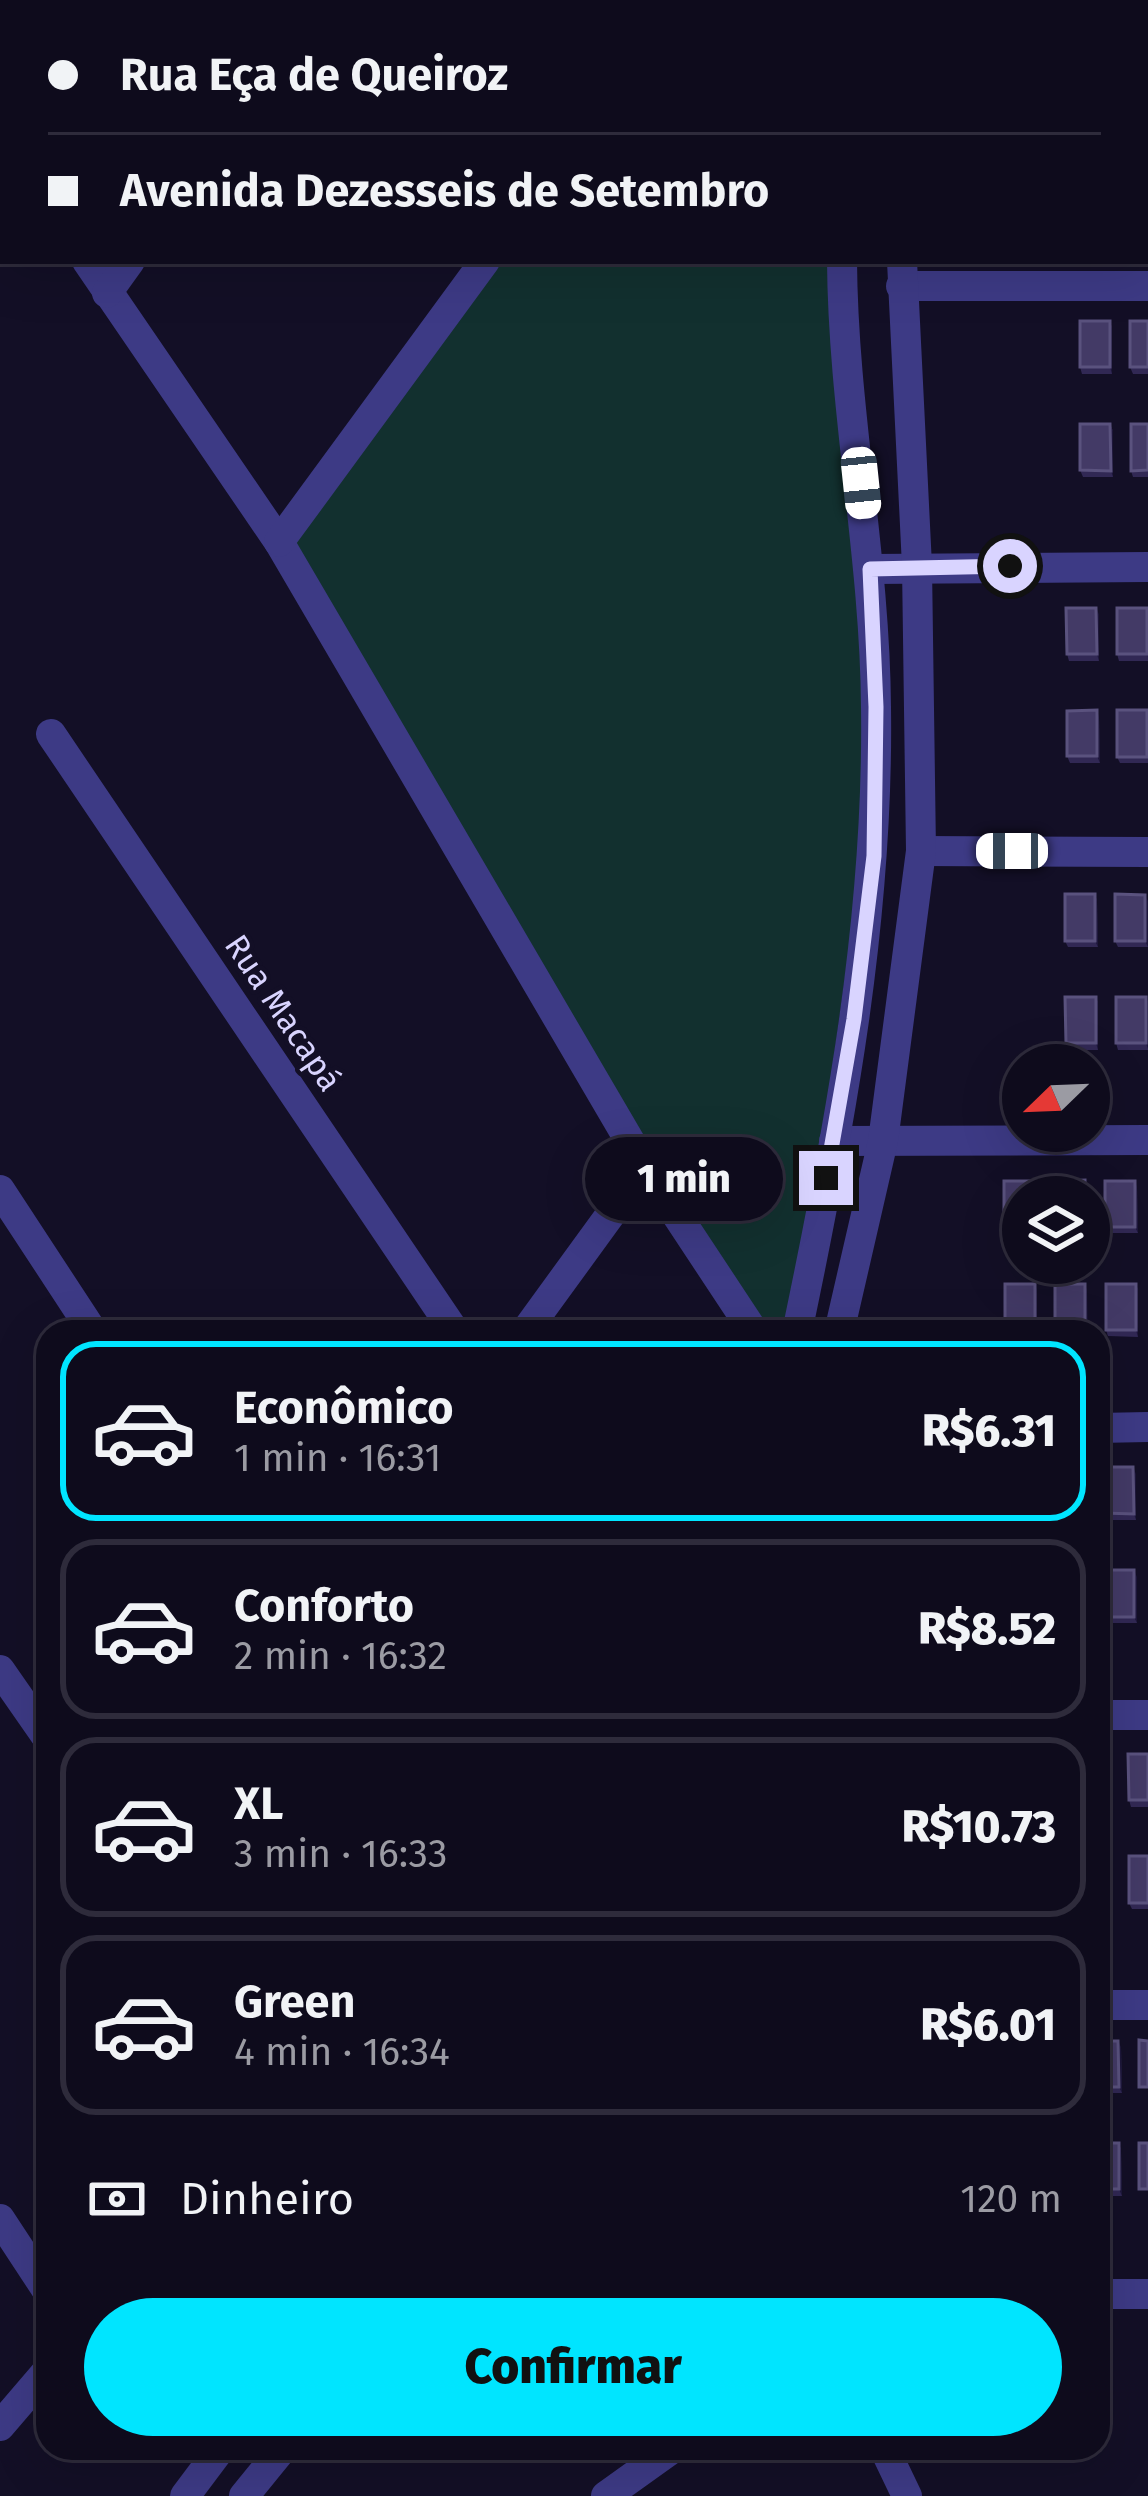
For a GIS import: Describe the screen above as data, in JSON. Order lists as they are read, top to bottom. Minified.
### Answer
{"streets":{"street":["Rua Macapá"]},"north":"bottom left","page":{"banner":["Rua Eça de Queiroz","Avenida Dezesseis de Setembro"],"bubble":"1 min","list":[{"name":"Econômico","note":"1 min · 16:31","value":"R$6.31"},{"name":"Conforto","note":"2 min · 16:32","value":"R$8.52"},{"name":"XL","note":"3 min · 16:33","value":"R$10.73"},{"name":"Green","note":"4 min · 16:34","value":"R$6.01"}],"pay":["Dinheiro","120 m"],"buttons":"Confirmar"}}
